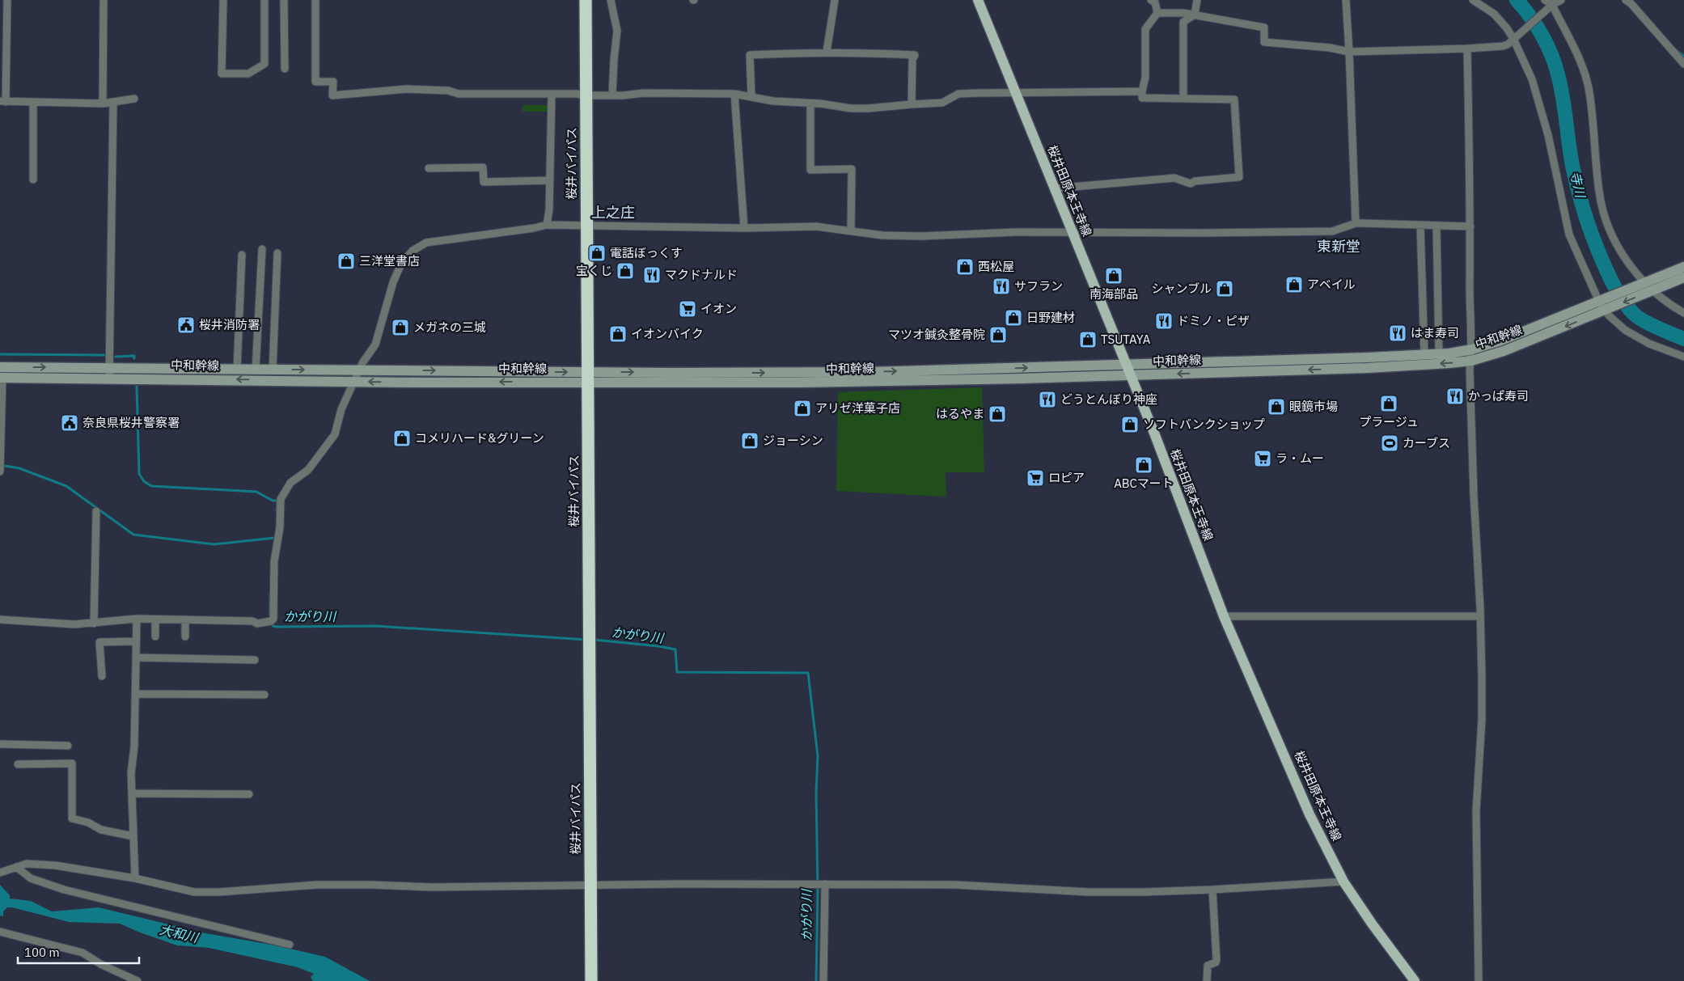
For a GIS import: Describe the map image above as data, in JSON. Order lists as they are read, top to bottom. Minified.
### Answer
{"streets":{"highway":["桜井バイパス"],"main road":["桜井田原本王寺線","中和幹線"]},"crossings":[["桜井バイパス","中和幹線"],["桜井田原本王寺線","中和幹線"]],"districts":["上之庄","東新堂"],"water":["寺川","かがり川","大和川"],"places":{"shop":["電話ぼっくす","三洋堂書店","西松屋","宝くじ","南海部品","アベイル","シャンブル","日野建材","メガネの三城","イオンバイク","マツオ鍼灸整骨院","TSUTAYA","プラージュ","眼鏡市場","アリゼ洋菓子店","はるやま","ソフトバンクショップ","コメリハード&グリーン","ジョーシン","ABCマート"],"restaurant":["マクドナルド","サフラン","ドミノ・ピザ","はま寿司","かっぱ寿司","どうとんぼり神座"],"supermarket":["イオン","ラ・ムー","ロピア"],"public building":["桜井消防署","奈良県桜井警察署"],"sports":["カーブス"]},"scale_bar":"100 m"}
